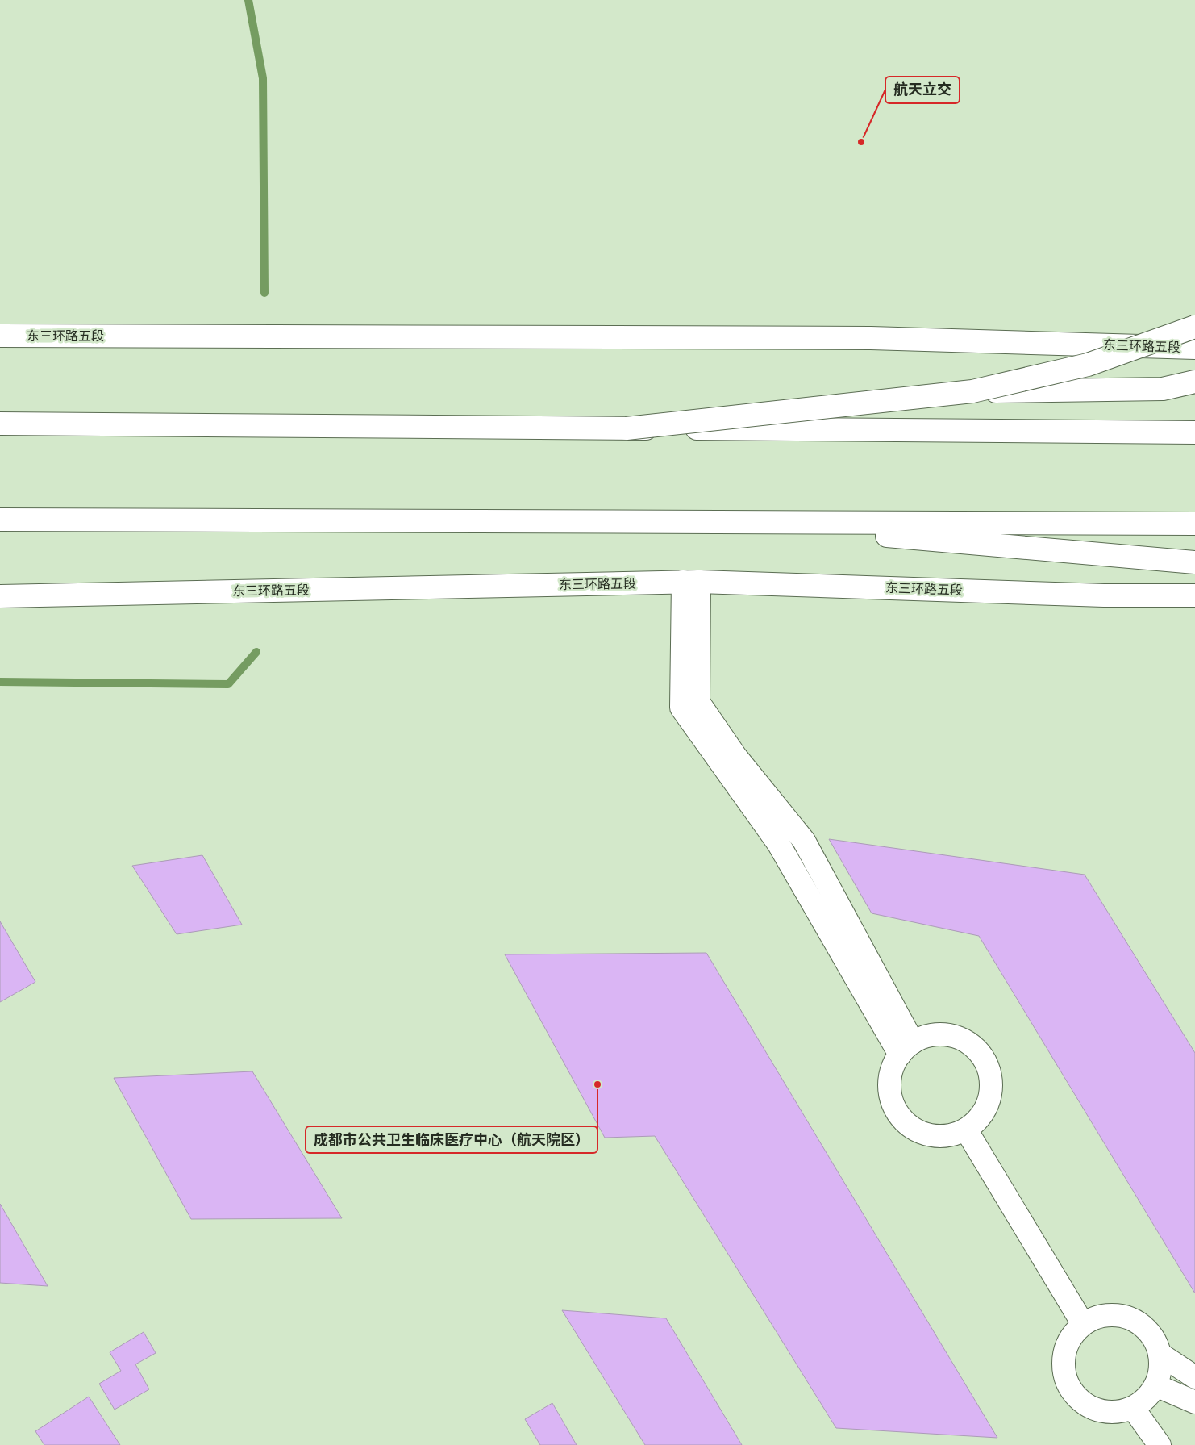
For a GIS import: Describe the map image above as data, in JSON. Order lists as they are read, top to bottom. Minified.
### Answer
{"streets":{"main road":["东三环路五段"]},"places":["航天立交","成都市公共卫生临床医疗中心（航天院区）"]}
